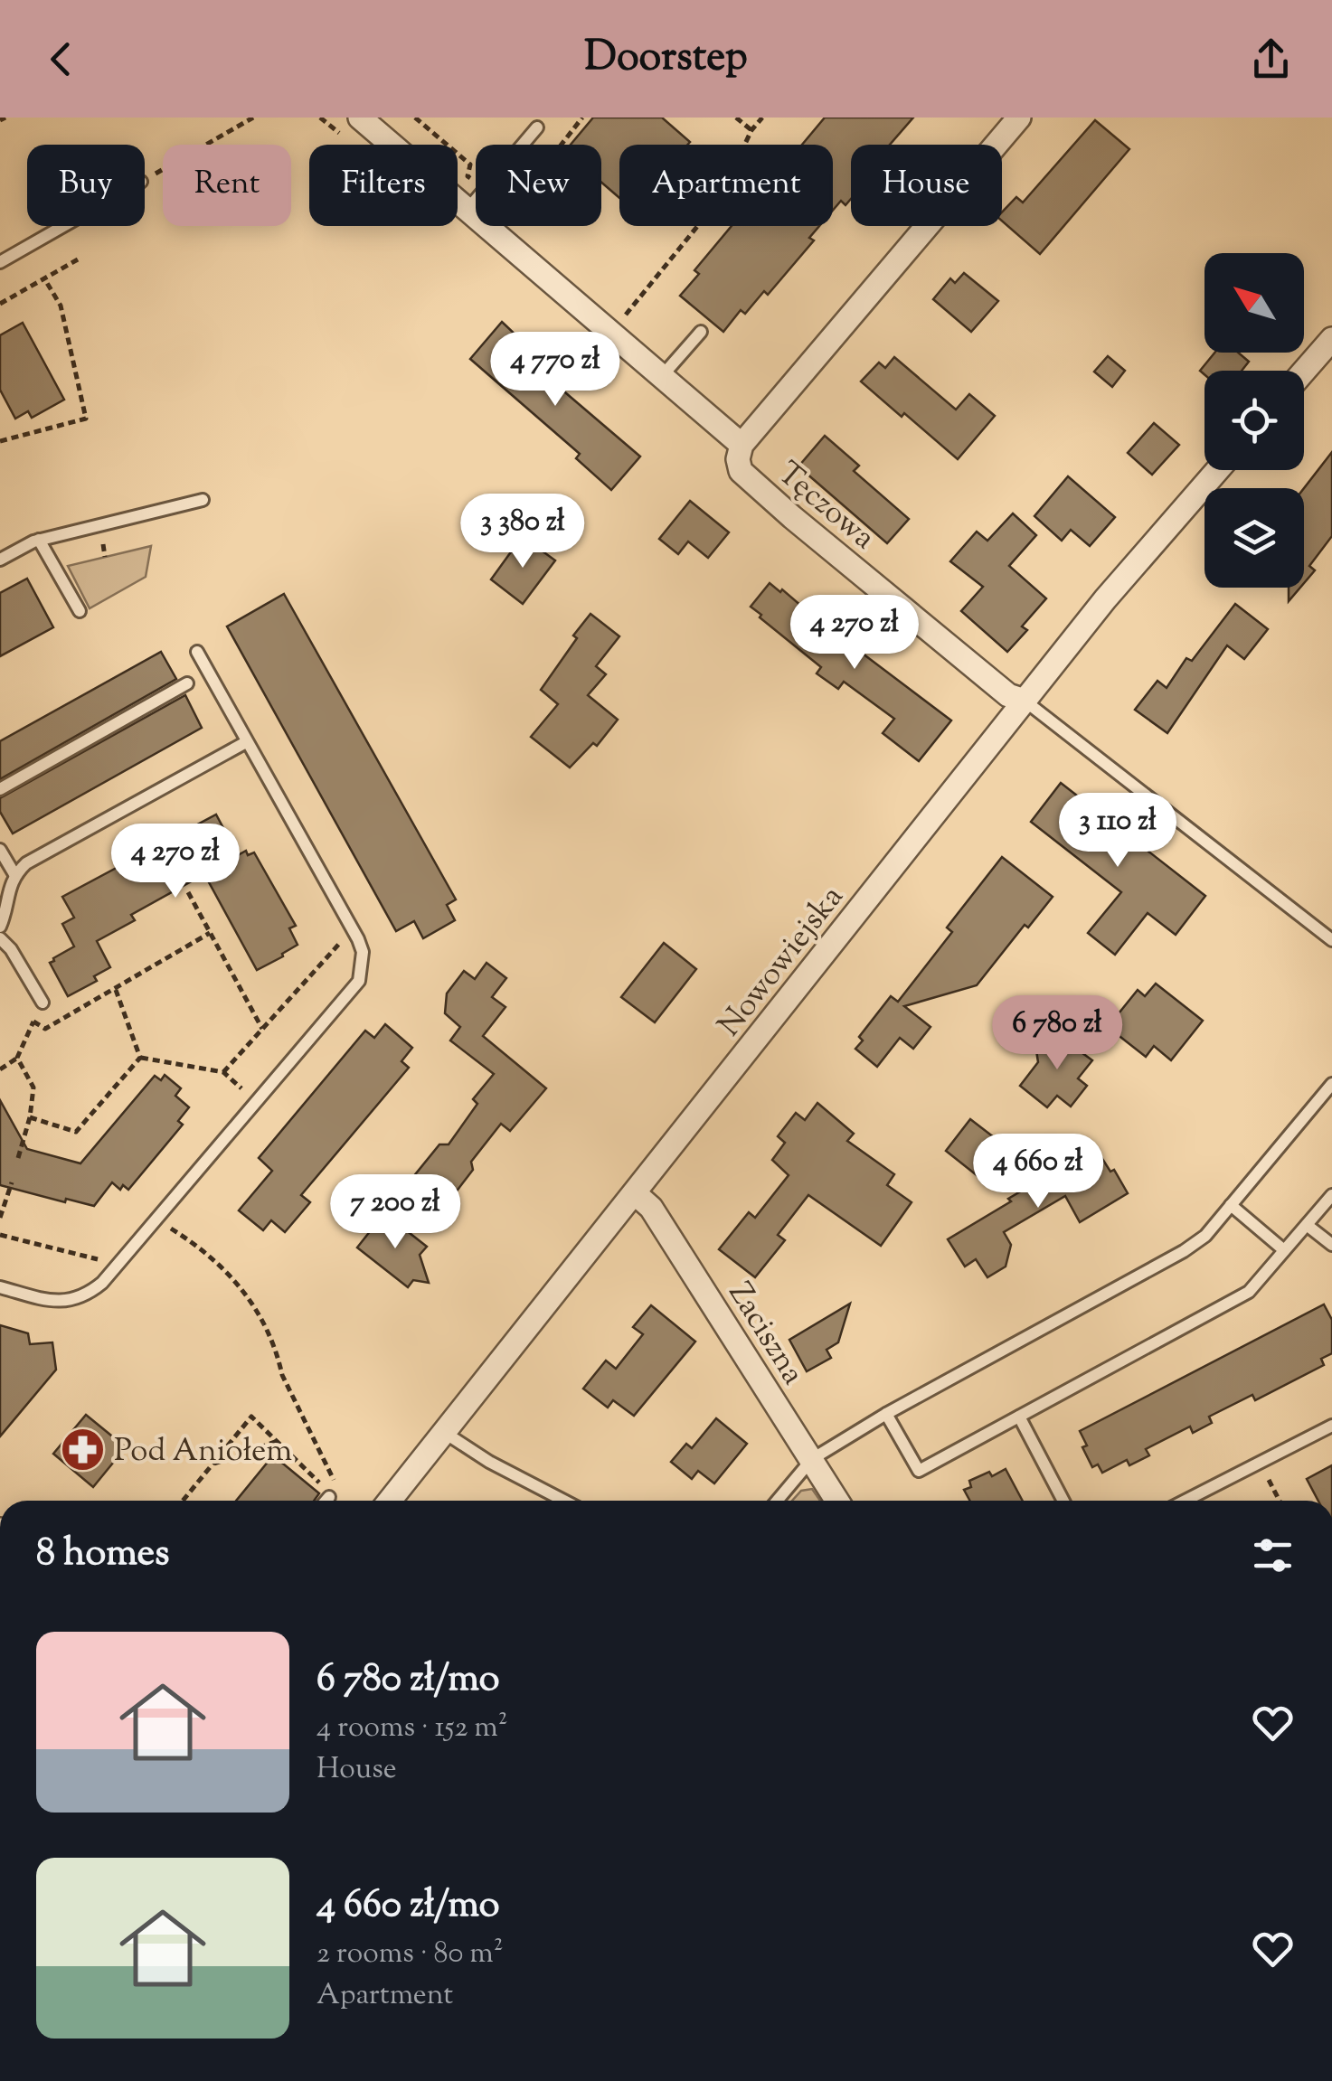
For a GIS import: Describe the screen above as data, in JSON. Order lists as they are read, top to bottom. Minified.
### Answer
{"streets":{"street":["Tęczowa","Nowowiejska","Zaciszna"]},"crossings":[["Tęczowa","Nowowiejska"],["Nowowiejska","Zaciszna"]],"places":{"pharmacy":["Pod Aniołem"]},"north":"top left","page":{"header":"Doorstep","chip":["Buy","Rent","Filters","New","Apartment","House"],"price":["4 770 zł","3 380 zł","4 270 zł","3 110 zł","4 270 zł","6 780 zł","4 660 zł","7 200 zł"],"heading":"8 homes","list":[{"name":"6 780 zł/mo","note":"4 rooms · 152 m² · House"},{"name":"4 660 zł/mo","note":"2 rooms · 80 m² · Apartment"}]}}
